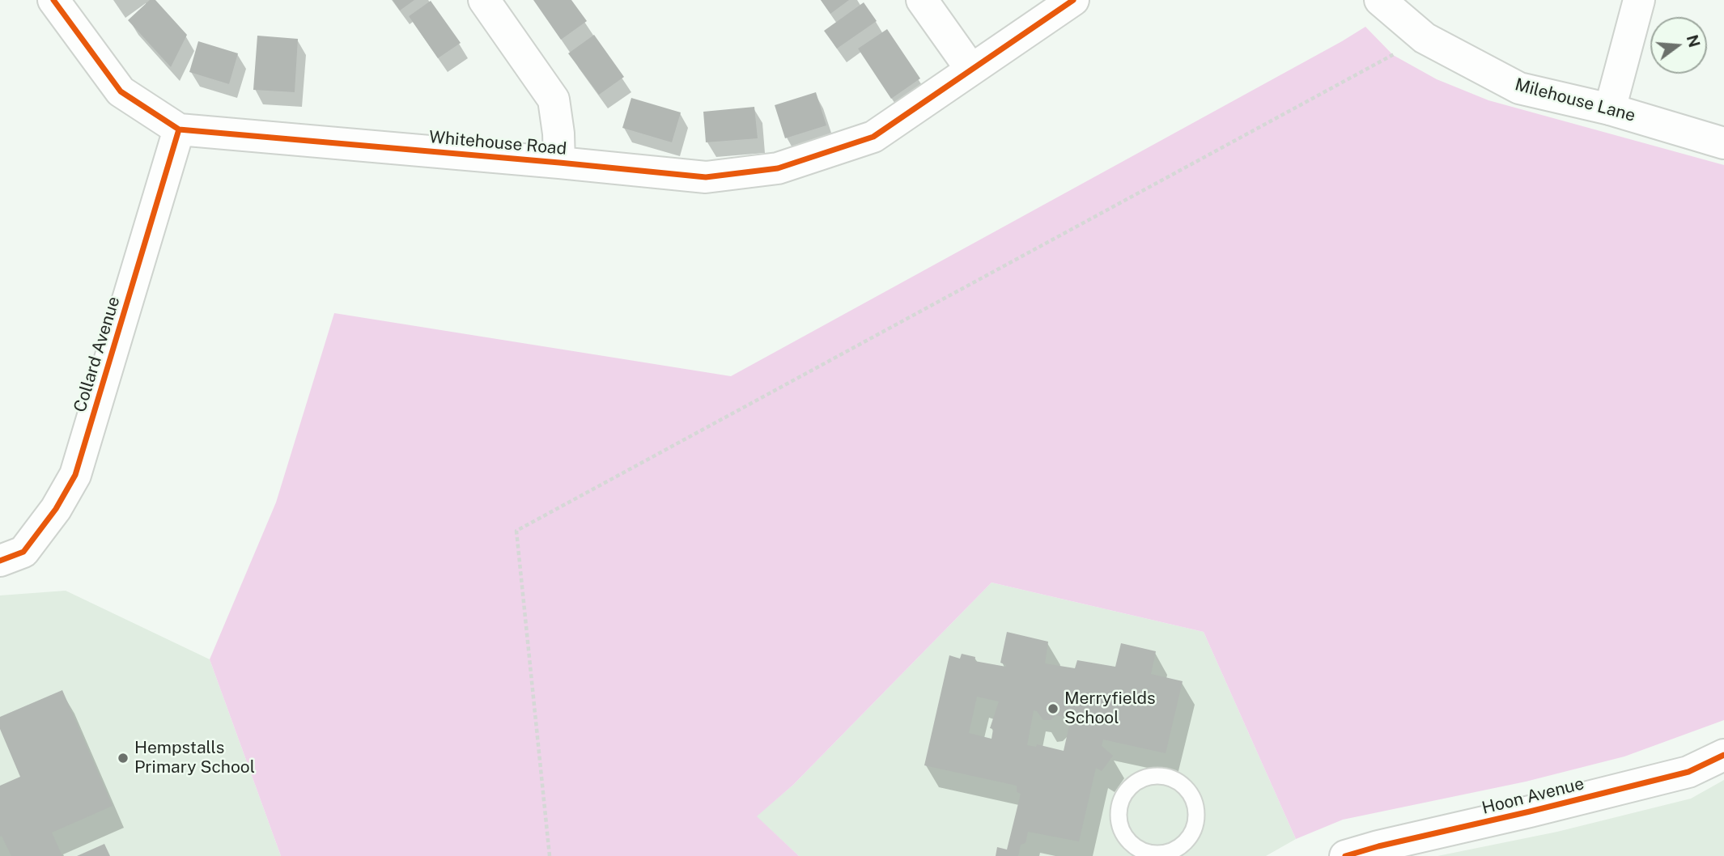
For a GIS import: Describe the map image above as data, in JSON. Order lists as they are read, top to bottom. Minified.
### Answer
{"streets":{"street":["Milehouse Lane","Whitehouse Road","Collard Avenue","Hoon Avenue"]},"crossings":[["Whitehouse Road","Collard Avenue"]],"places":["Merryfields School","Hempstalls Primary School"],"north":"right"}
